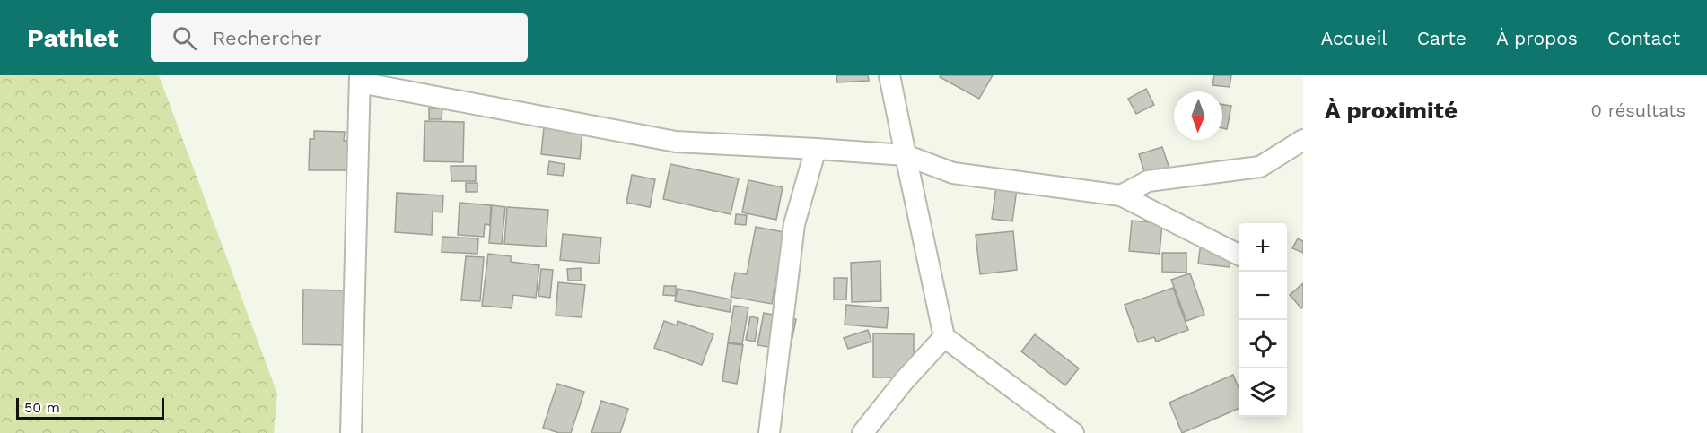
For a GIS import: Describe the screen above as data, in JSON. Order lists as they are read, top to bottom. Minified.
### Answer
{"scale_bar":"50 m","north":"bottom","page":{"header":"Pathlet","search":"Rechercher","nav":["Accueil","Carte","À propos","Contact"],"heading":["À proximité","0 résultats"],"map_buttons":["+","−"],"scale":"50 m"}}
